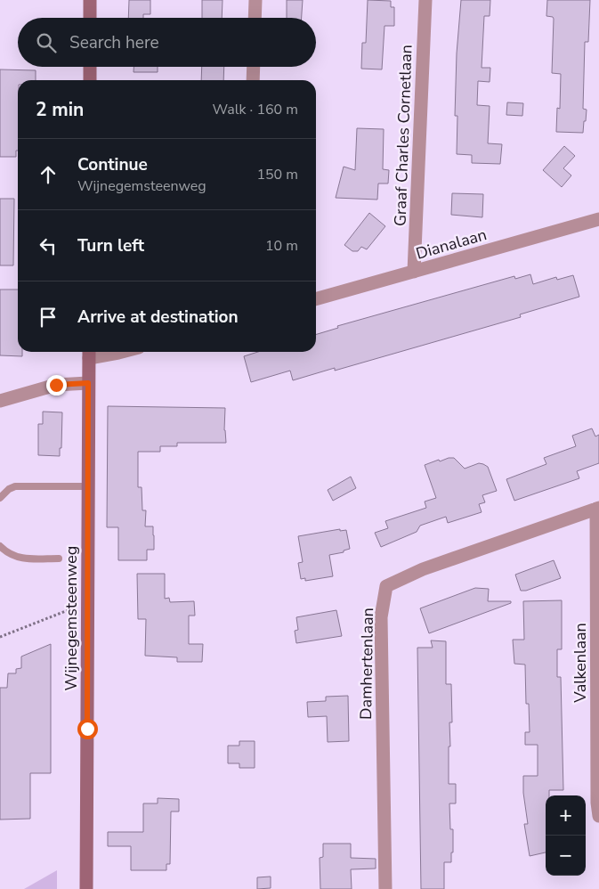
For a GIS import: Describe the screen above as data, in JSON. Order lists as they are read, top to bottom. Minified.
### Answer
{"streets":{"street":["Graaf Charles Cornetlaan","Dianalaan","Wijnegemsteenweg","Valkenlaan","Damhertenlaan"]},"crossings":[["Graaf Charles Cornetlaan","Dianalaan"],["Valkenlaan","Damhertenlaan"]],"page":{"search":"Search here","heading":["2 min","Walk · 160 m"],"list":[["Continue","Wijnegemsteenweg","150 m"],["Turn left","10 m"],"Arrive at destination"],"map_buttons":["+","−"]}}
